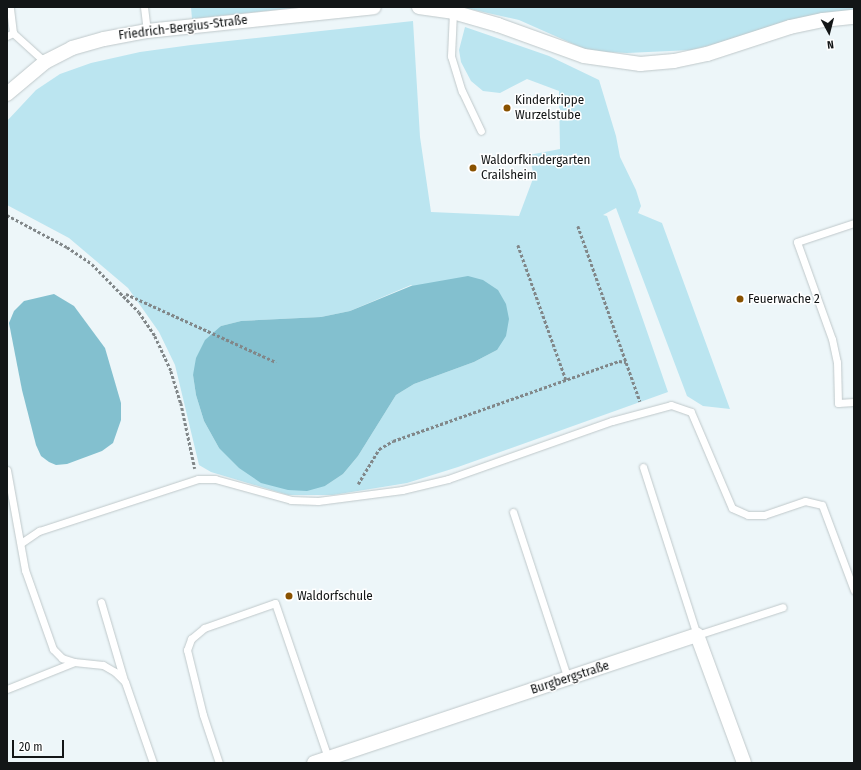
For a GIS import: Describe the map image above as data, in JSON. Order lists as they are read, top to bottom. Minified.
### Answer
{"streets":{"street":["Friedrich-Bergius-Straße","Burgbergstraße"]},"places":["Kinderkrippe Wurzelstube","Waldorfkindergarten Crailsheim","Feuerwache 2","Waldorfschule"],"scale_bar":"20 m","north":"bottom"}
